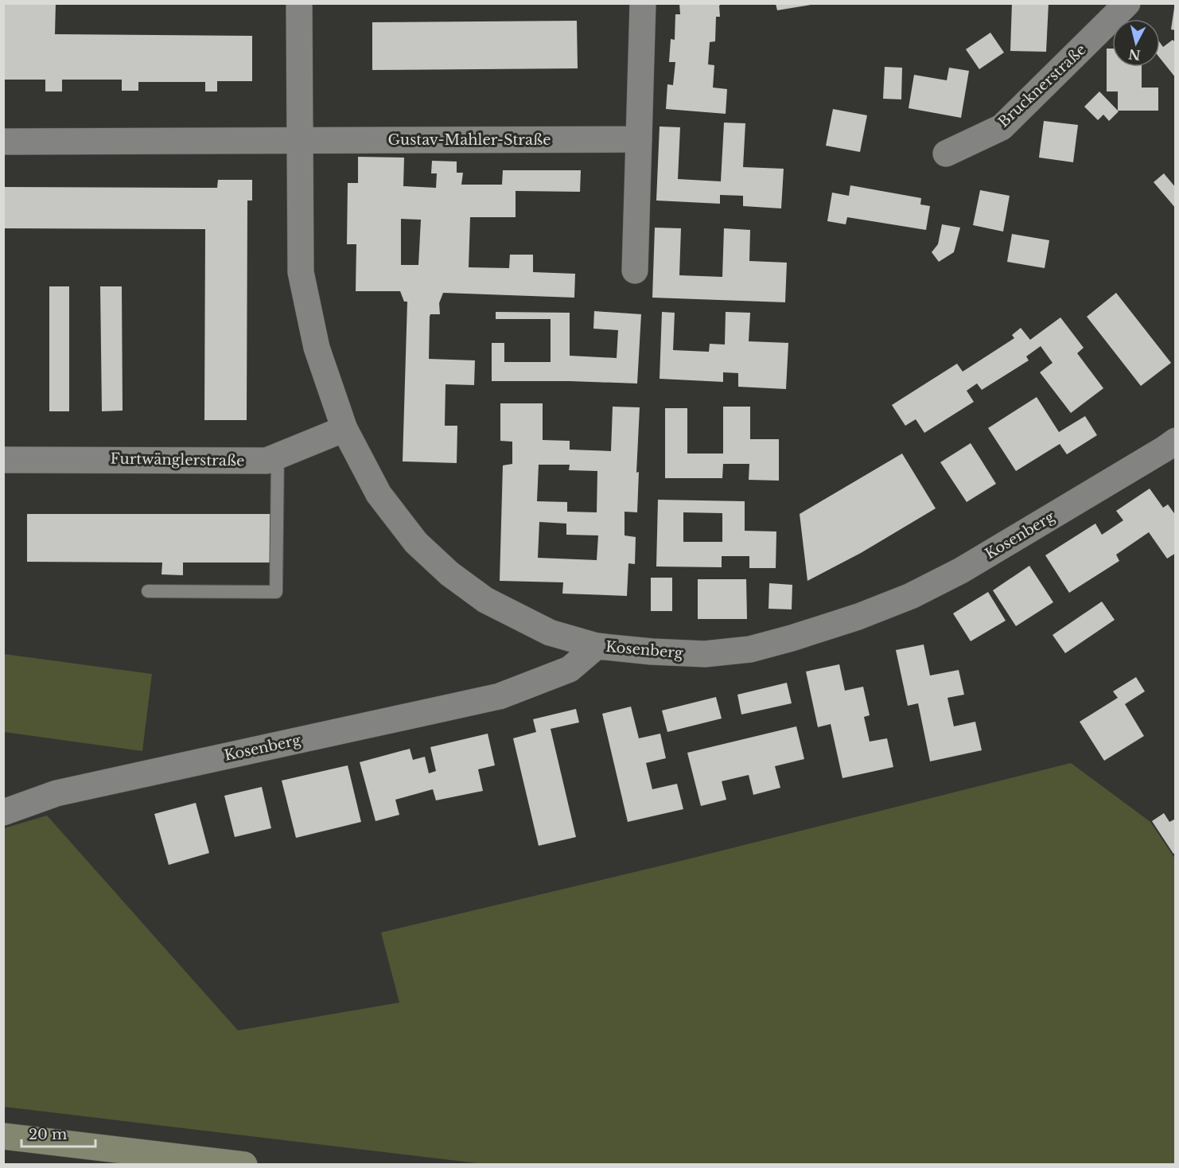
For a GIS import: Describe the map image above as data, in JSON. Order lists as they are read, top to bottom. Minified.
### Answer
{"streets":{"street":["Brucknerstraße","Gustav-Mahler-Straße","Furtwänglerstraße","Kosenberg"]},"scale_bar":"20 m","north":"bottom"}
